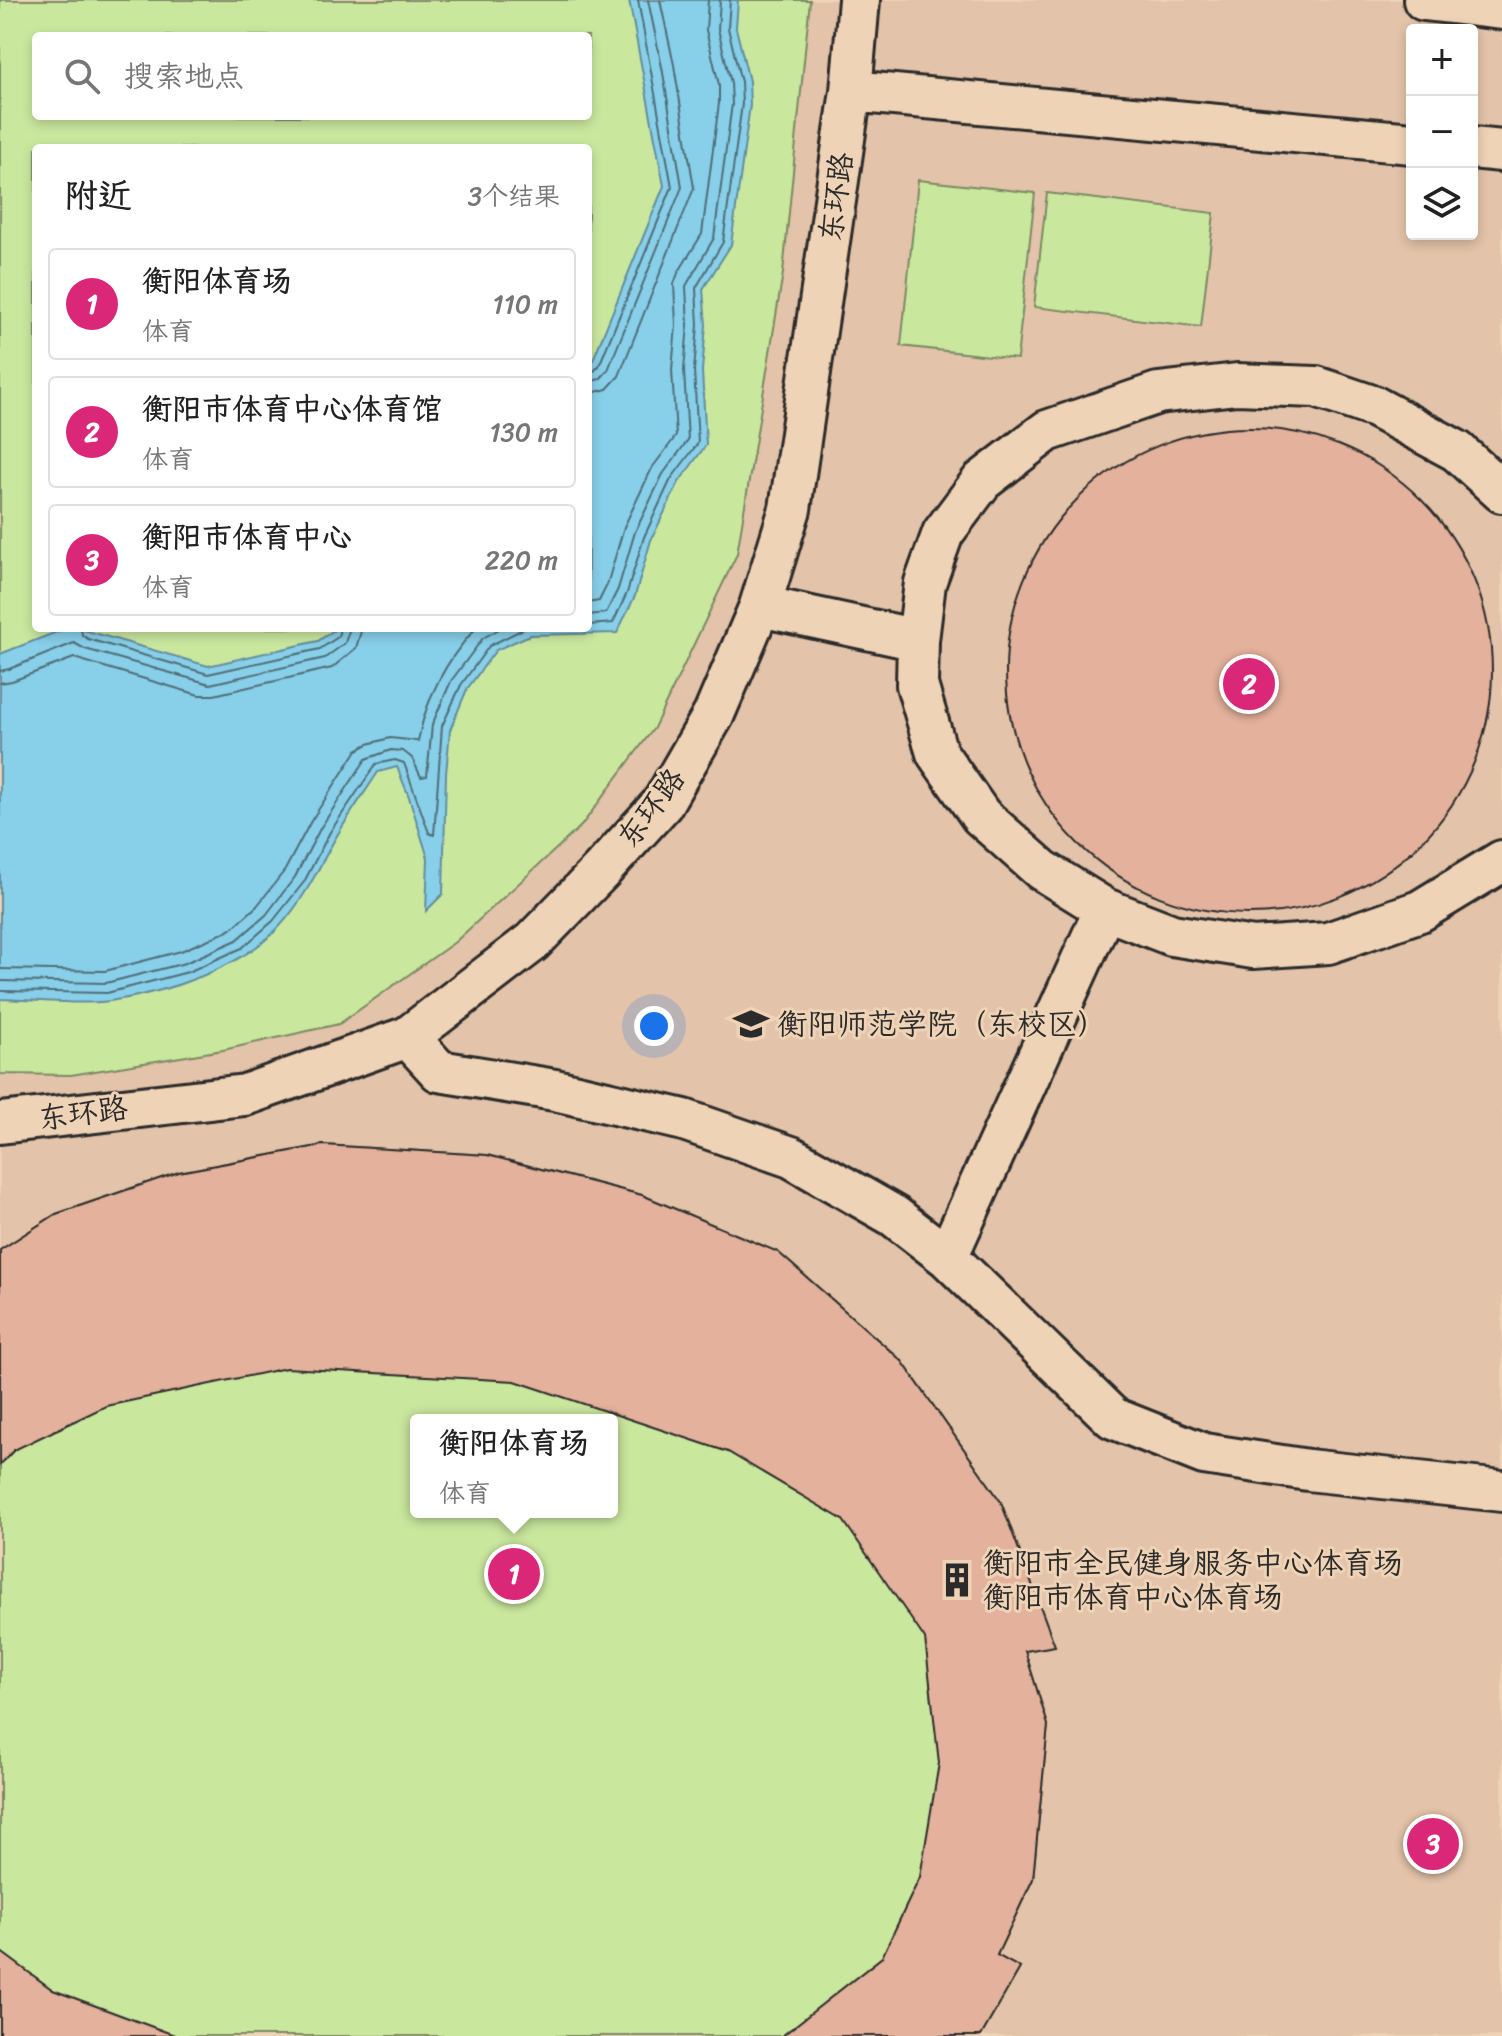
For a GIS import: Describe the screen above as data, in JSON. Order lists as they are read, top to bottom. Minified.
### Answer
{"streets":{"lane":["东环路"]},"places":{"school or university":["衡阳师范学院（东校区）"],"building":["衡阳市全民健身服务中心体育场 衡阳市体育中心体育场"]},"page":{"map_buttons":["+","−"],"search":"搜索地点","heading":["附近","3个结果"],"list":[{"mark":"1","name":"衡阳体育场","note":"体育","value":"110 m"},{"mark":"2","name":"衡阳市体育中心体育馆","note":"体育","value":"130 m"},{"mark":"3","name":"衡阳市体育中心","note":"体育","value":"220 m"}],"pins":["2","1","3"],"popup":["衡阳体育场","体育"]}}
